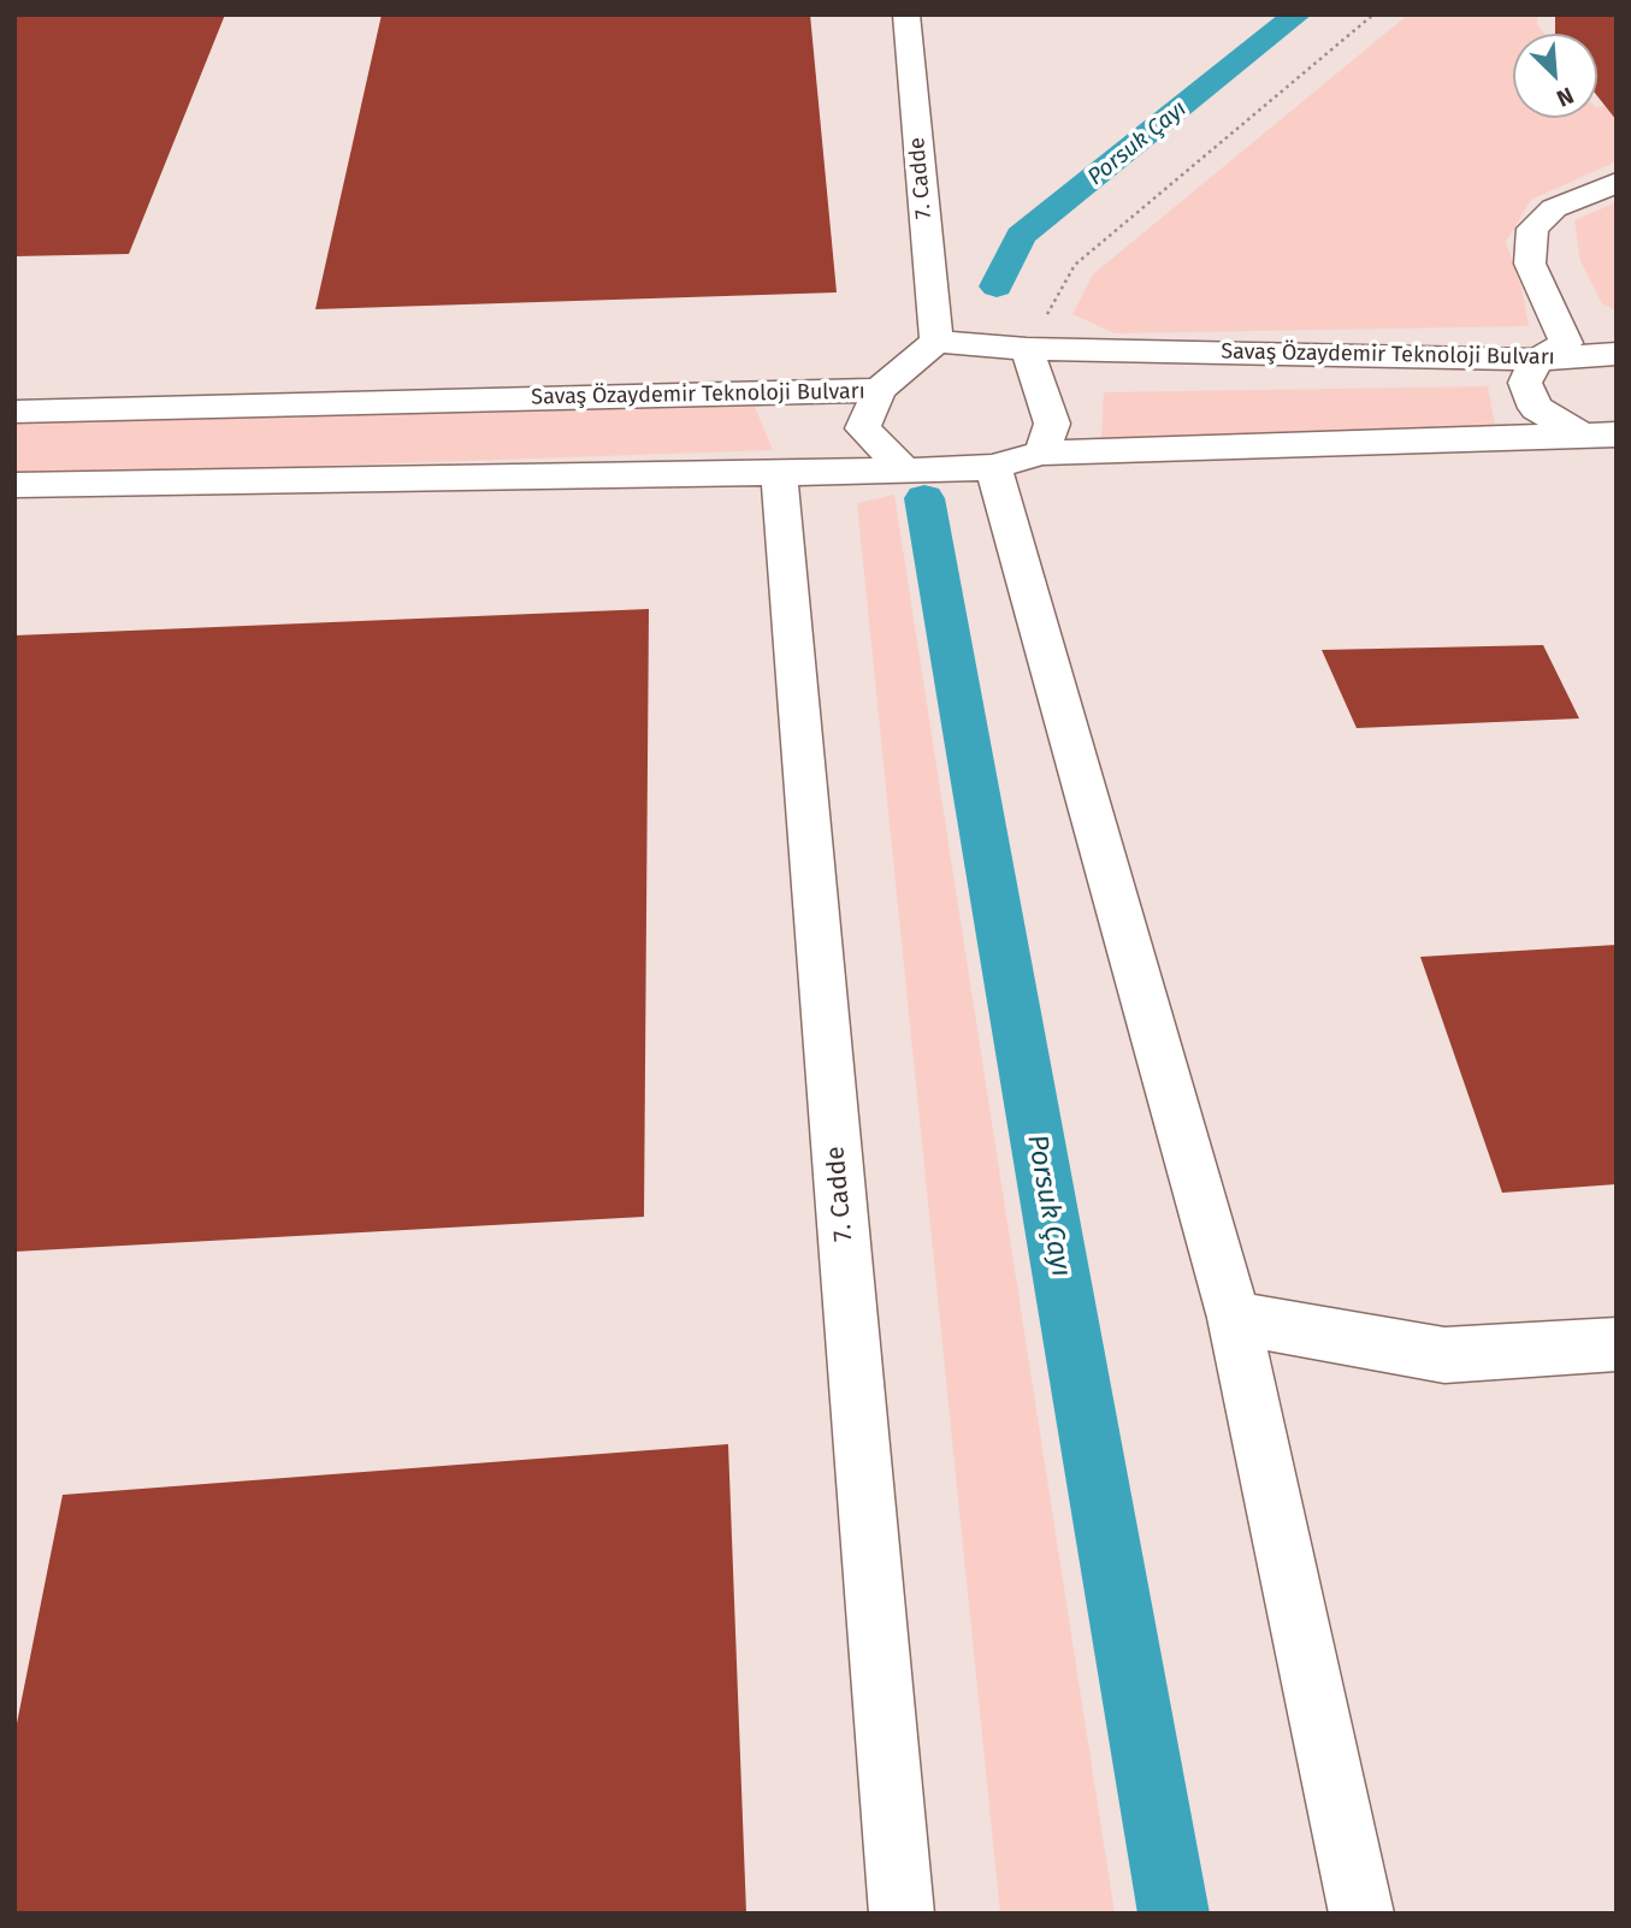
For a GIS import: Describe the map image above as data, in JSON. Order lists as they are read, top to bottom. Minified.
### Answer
{"streets":{"street":["7. Cadde","Savaş Özaydemir Teknoloji Bulvarı"]},"crossings":[["7. Cadde","Savaş Özaydemir Teknoloji Bulvarı"]],"water":["Porsuk Çayı"],"north":"bottom right"}
